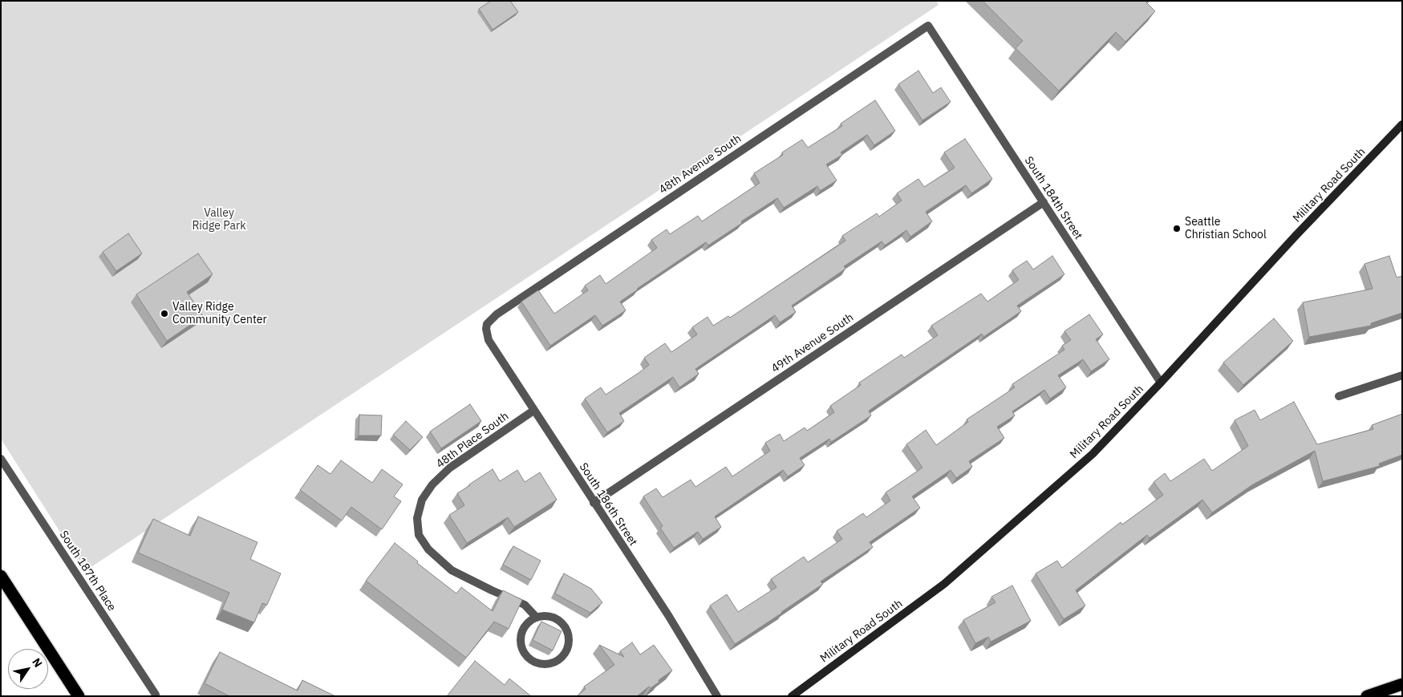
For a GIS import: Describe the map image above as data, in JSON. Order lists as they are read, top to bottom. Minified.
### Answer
{"streets":{"main road":["Military Road South"],"street":["48th Avenue South","South 184th Street","49th Avenue South","48th Place South","South 186th Street","South 187th Place"]},"crossings":[["48th Avenue South","South 184th Street"],["48th Avenue South","South 186th Street"],["Military Road South","South 184th Street"],["South 184th Street","49th Avenue South"],["49th Avenue South","South 186th Street"],["48th Place South","South 186th Street"]],"parks":["Valley Ridge Park"],"places":["Seattle Christian School","Valley Ridge Community Center"],"north":"top right"}
